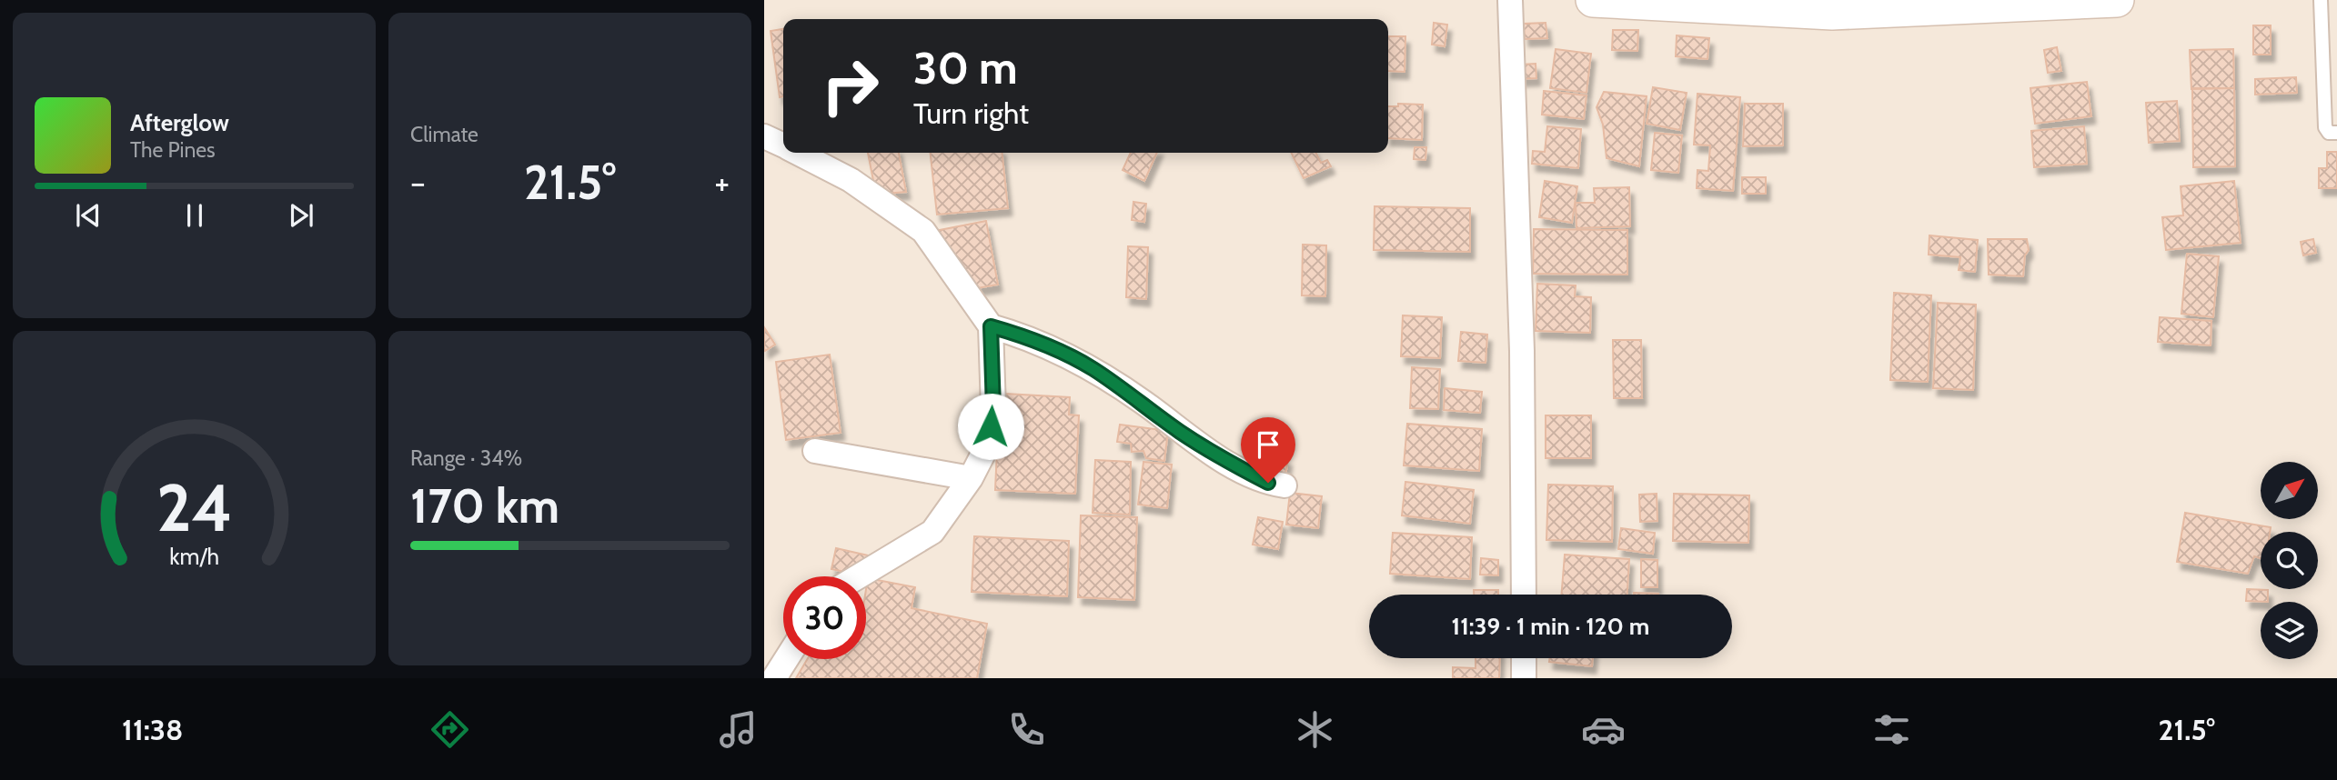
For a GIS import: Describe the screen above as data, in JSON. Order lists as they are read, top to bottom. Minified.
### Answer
{"north":"top right","page":{"tile":["Climate",["Range · 34%","170 km"]],"turn":["30 m","Turn right"],"song":["Afterglow","The Pines"],"heat":["−","21.5°","+"],"limit":"30","trip":"11:39 · 1 min · 120 m","tabs":["11:38","21.5°"],"gauge":["24","km/h"]}}
